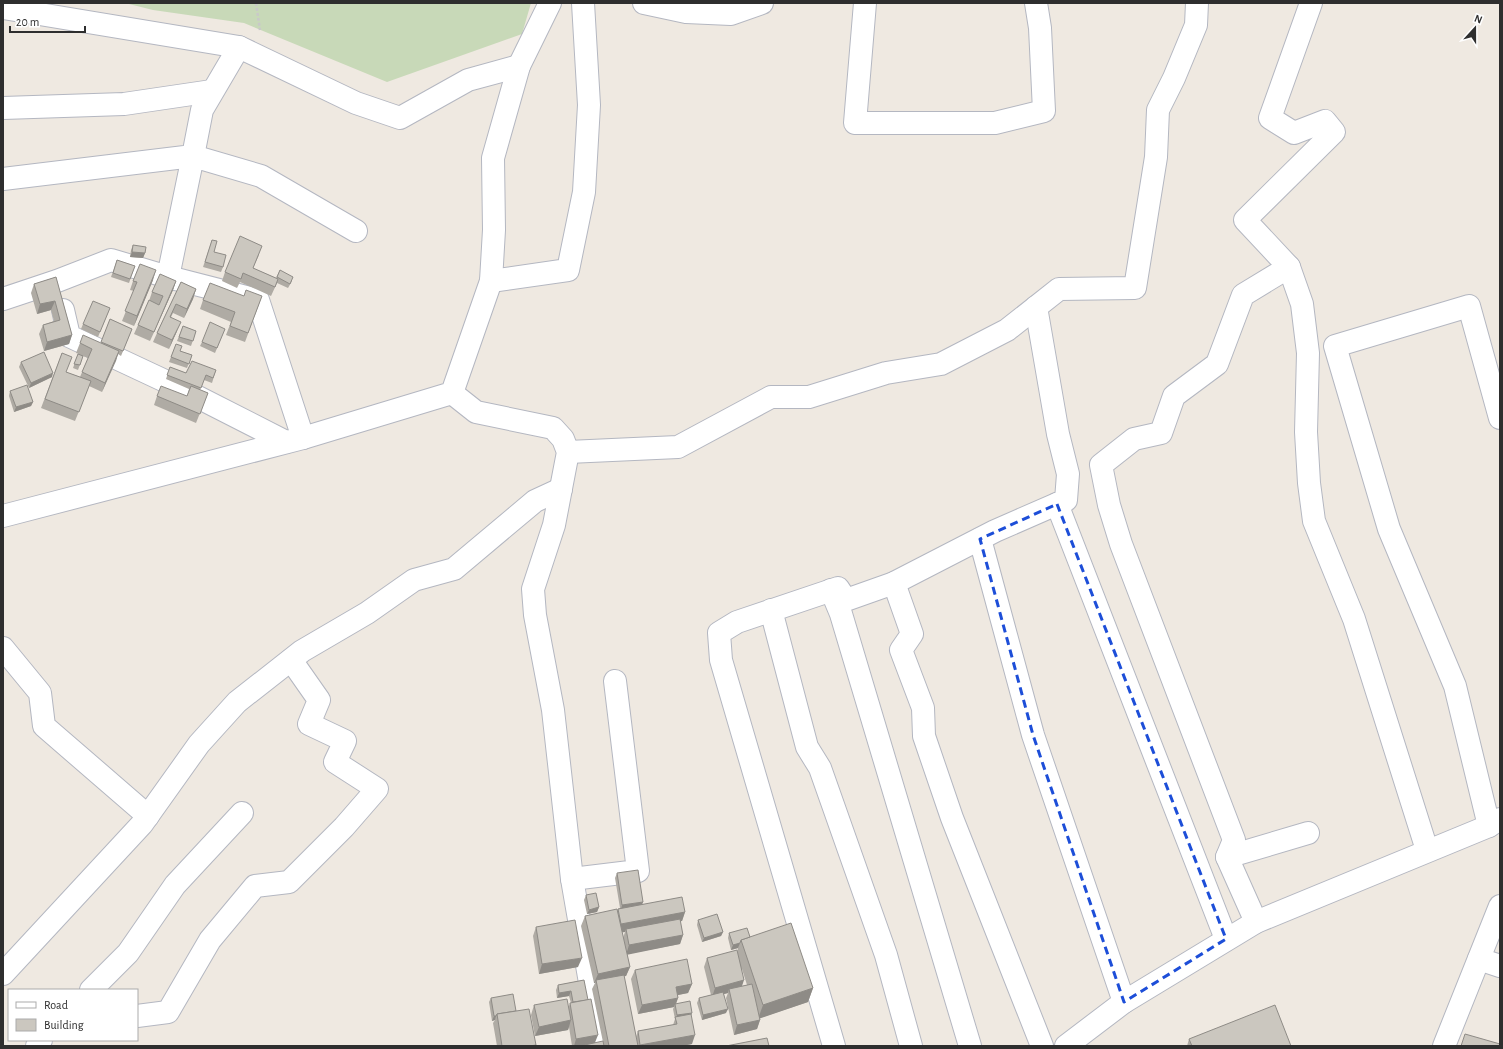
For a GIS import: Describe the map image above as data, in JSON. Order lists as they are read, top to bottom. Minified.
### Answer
{"legend":["Road","Building"],"scale_bar":"20 m","north":"top"}
